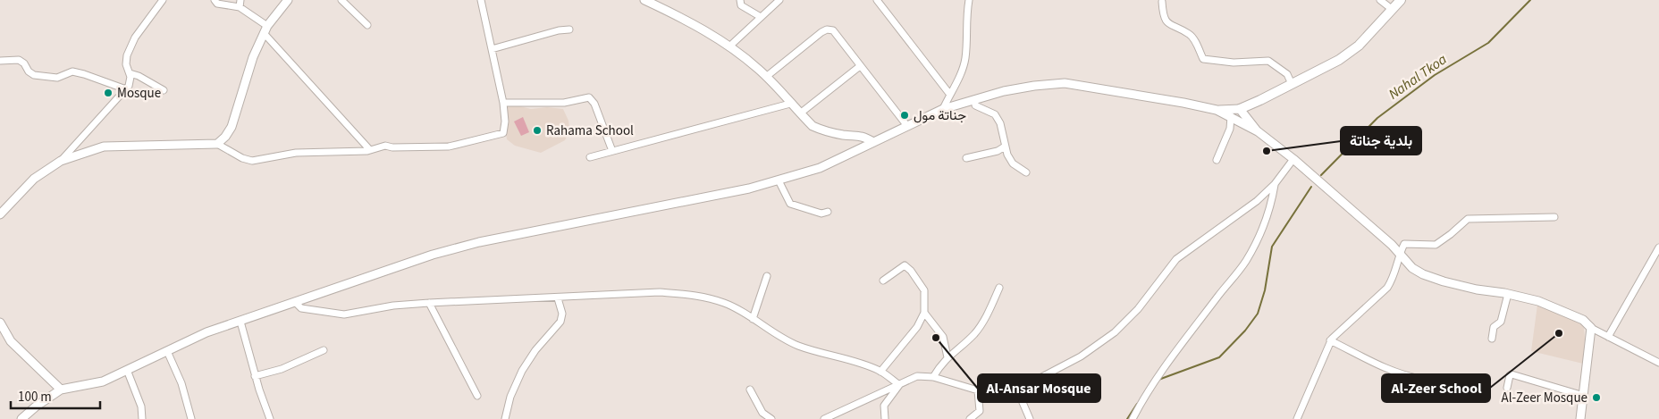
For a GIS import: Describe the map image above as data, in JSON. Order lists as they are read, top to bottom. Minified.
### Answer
{"water":["Nahal Tkoa"],"places":["Mosque","جناتة مول","Rahama School","بلدية جناتة","Al-Zeer School","Al-Ansar Mosque","Al-Zeer Mosque"],"scale_bar":"100 m"}
